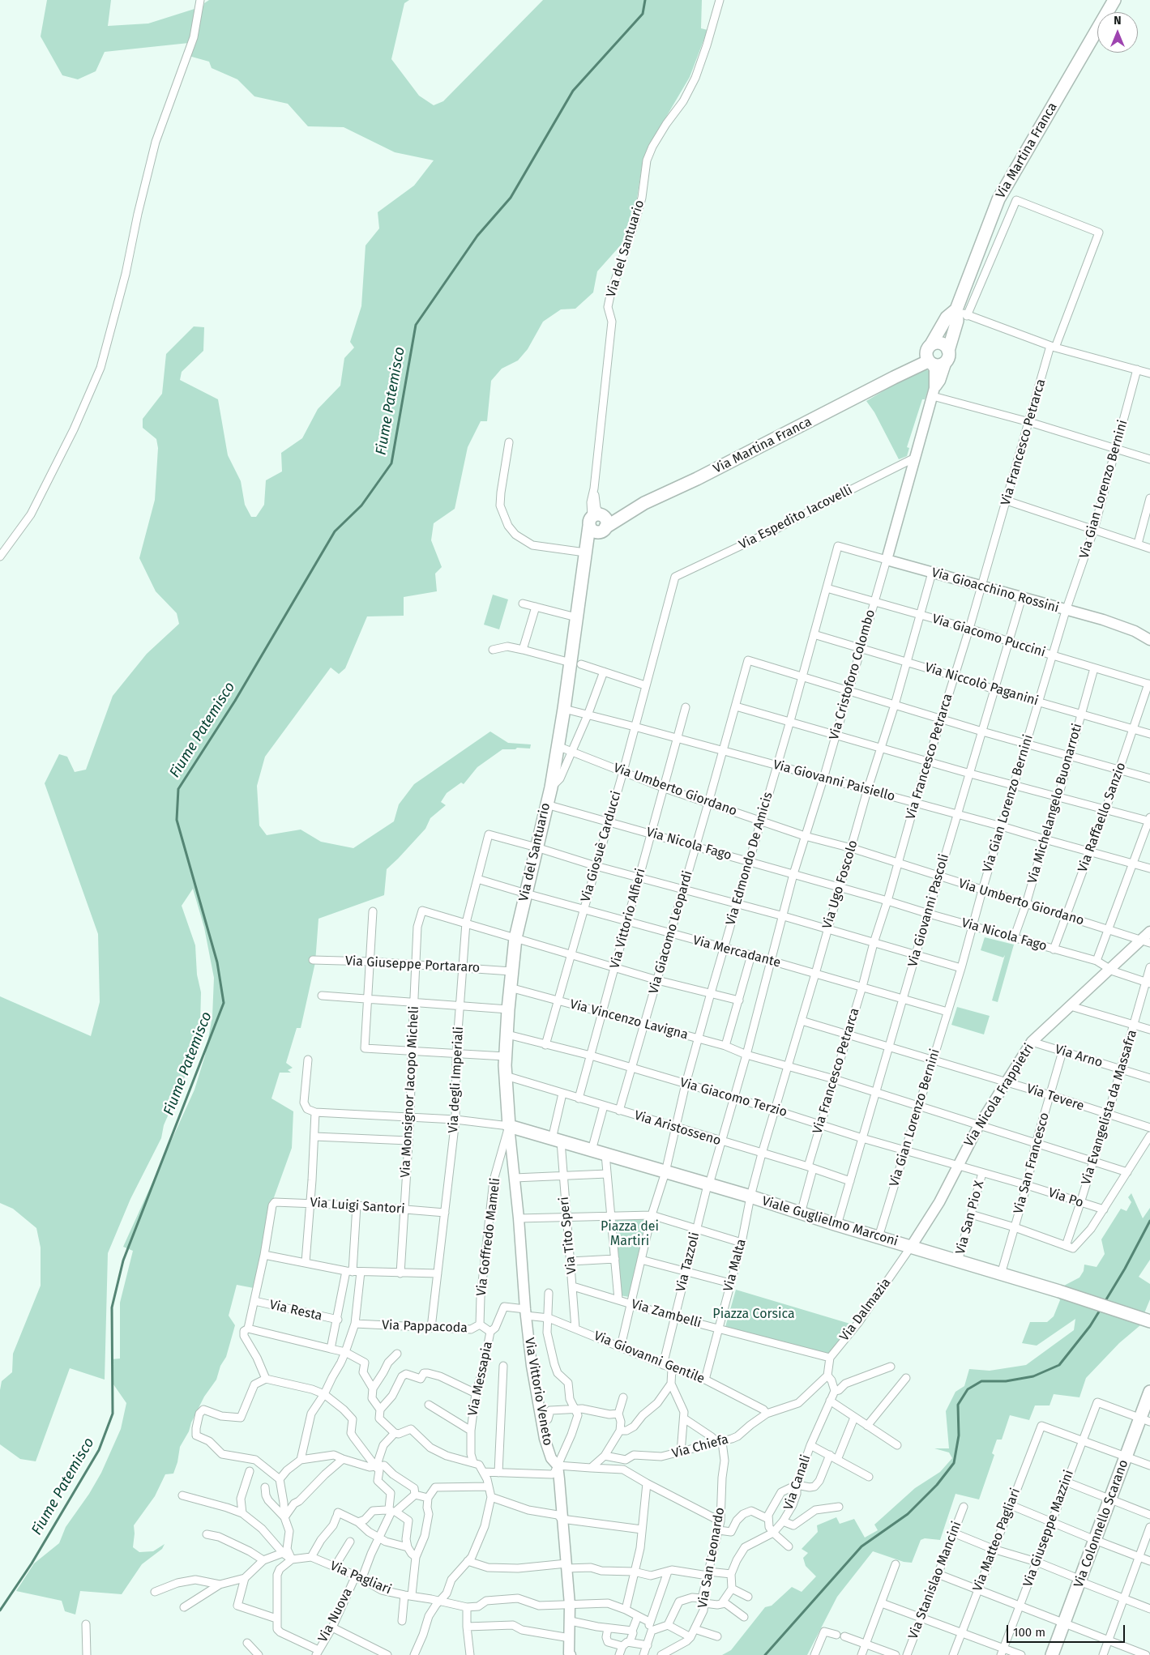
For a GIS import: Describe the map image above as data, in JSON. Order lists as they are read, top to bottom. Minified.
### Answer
{"streets":{"main road":["Via Martina Franca","Via del Santuario","Viale Guglielmo Marconi","Via Colonnello Scarano"],"street":["Via Francesco Petrarca","Via Gian Lorenzo Bernini","Via Espedito Iacovelli","Via Gioacchino Rossini","Via Giacomo Puccini","Via Cristoforo Colombo","Via Niccolò Paganini","Via Giovanni Paisiello","Via Umberto Giordano","Via Michelangelo Buonarroti","Via Raffaello Sanzio","Via Nicola Fago","Via Giosuè Carducci","Via Edmondo De Amicis","Via Ugo Foscolo","Via Giovanni Pascoli","Via Vittorio Alfieri","Via Giacomo Leopardi","Via Mercadante","Via Giuseppe Portararo","Via Vincenzo Lavigna","Via Arno","Via degli Imperiali","Via Monsignor Iacopo Micheli","Via Nicola Frappietri","Via Giacomo Terzio","Via Tevere","Via Evangelista da Massafra","Via Aristosseno","Via San Francesco","Via Po","Via Luigi Santori","Via San Pio X","Via Tito Speri","Via Goffredo Mameli","Via Tazzoli","Via Malta","Via Dalmazia","Via Resta","Via Zambelli","Via Pappacoda","Via Giovanni Gentile","Via Messapia","Via Vittorio Veneto","Via Chiefa","Via Canali","Via Giuseppe Mazzini","Via Matteo Pagliari","Via San Leonardo","Via Pagliari","Via Stanislao Mancini","Via Nuova"]},"crossings":[["Via Martina Franca","Via del Santuario"],["Via Martina Franca","Via Cristoforo Colombo"],["Via del Santuario","Via Giovanni Paisiello"],["Via del Santuario","Via Umberto Giordano"],["Via del Santuario","Via Nicola Fago"],["Via del Santuario","Via Mercadante"],["Via del Santuario","Via Giuseppe Portararo"],["Via del Santuario","Via Vincenzo Lavigna"],["Via del Santuario","Via degli Imperiali"],["Via del Santuario","Via Giacomo Terzio"],["Via del Santuario","Via Aristosseno"],["Via del Santuario","Viale Guglielmo Marconi"],["Via del Santuario","Via Goffredo Mameli"],["Via del Santuario","Via Vittorio Veneto"],["Via Francesco Petrarca","Via Gioacchino Rossini"],["Via Francesco Petrarca","Via Giacomo Puccini"],["Via Francesco Petrarca","Via Niccolò Paganini"],["Via Francesco Petrarca","Via Giovanni Paisiello"],["Via Francesco Petrarca","Via Umberto Giordano"],["Via Francesco Petrarca","Via Nicola Fago"],["Via Francesco Petrarca","Via Mercadante"],["Via Francesco Petrarca","Via Vincenzo Lavigna"],["Via Francesco Petrarca","Via Giacomo Terzio"],["Via Francesco Petrarca","Via Tevere"],["Via Francesco Petrarca","Via Aristosseno"],["Via Francesco Petrarca","Viale Guglielmo Marconi"],["Via Gian Lorenzo Bernini","Via Gioacchino Rossini"],["Via Gian Lorenzo Bernini","Via Giacomo Puccini"],["Via Gian Lorenzo Bernini","Via Niccolò Paganini"],["Via Gian Lorenzo Bernini","Via Giovanni Paisiello"],["Via Gian Lorenzo Bernini","Via Umberto Giordano"],["Via Gian Lorenzo Bernini","Via Nicola Fago"],["Via Gian Lorenzo Bernini","Via Mercadante"],["Via Gian Lorenzo Bernini","Via Vincenzo Lavigna"],["Via Gian Lorenzo Bernini","Via Giacomo Terzio"],["Via Gian Lorenzo Bernini","Via Tevere"],["Via Gian Lorenzo Bernini","Viale Guglielmo Marconi"],["Via Espedito Iacovelli","Via Cristoforo Colombo"],["Via Espedito Iacovelli","Via Giosuè Carducci"],["Via Gioacchino Rossini","Via Cristoforo Colombo"],["Via Gioacchino Rossini","Via Edmondo De Amicis"],["Via Gioacchino Rossini","Via Ugo Foscolo"],["Via Gioacchino Rossini","Via Giovanni Pascoli"],["Via Giacomo Puccini","Via Cristoforo Colombo"],["Via Giacomo Puccini","Via Michelangelo Buonarroti"],["Via Giacomo Puccini","Via Raffaello Sanzio"],["Via Giacomo Puccini","Via Edmondo De Amicis"],["Via Giacomo Puccini","Via Ugo Foscolo"],["Via Giacomo Puccini","Via Giovanni Pascoli"],["Via Cristoforo Colombo","Via Niccolò Paganini"],["Via Cristoforo Colombo","Via Giovanni Paisiello"],["Via Cristoforo Colombo","Via Umberto Giordano"],["Via Cristoforo Colombo","Via Nicola Fago"],["Via Cristoforo Colombo","Via Mercadante"],["Via Cristoforo Colombo","Via Vincenzo Lavigna"],["Via Cristoforo Colombo","Via Tazzoli"],["Via Niccolò Paganini","Via Michelangelo Buonarroti"],["Via Niccolò Paganini","Via Raffaello Sanzio"],["Via Niccolò Paganini","Via Edmondo De Amicis"],["Via Niccolò Paganini","Via Ugo Foscolo"],["Via Niccolò Paganini","Via Giovanni Pascoli"],["Via Giovanni Paisiello","Via Michelangelo Buonarroti"],["Via Giovanni Paisiello","Via Raffaello Sanzio"],["Via Giovanni Paisiello","Via Giosuè Carducci"],["Via Giovanni Paisiello","Via Edmondo De Amicis"],["Via Giovanni Paisiello","Via Ugo Foscolo"],["Via Giovanni Paisiello","Via Giovanni Pascoli"],["Via Giovanni Paisiello","Via Vittorio Alfieri"],["Via Giovanni Paisiello","Via Giacomo Leopardi"],["Via Umberto Giordano","Via Michelangelo Buonarroti"],["Via Umberto Giordano","Via Raffaello Sanzio"],["Via Umberto Giordano","Via Giosuè Carducci"],["Via Umberto Giordano","Via Edmondo De Amicis"],["Via Umberto Giordano","Via Ugo Foscolo"],["Via Umberto Giordano","Via Giovanni Pascoli"],["Via Umberto Giordano","Via Vittorio Alfieri"],["Via Umberto Giordano","Via Giacomo Leopardi"],["Via Umberto Giordano","Via Nicola Frappietri"],["Via Michelangelo Buonarroti","Via Nicola Fago"],["Via Raffaello Sanzio","Via Nicola Fago"],["Via Nicola Fago","Via Giosuè Carducci"],["Via Nicola Fago","Via Edmondo De Amicis"],["Via Nicola Fago","Via Ugo Foscolo"],["Via Nicola Fago","Via Giovanni Pascoli"],["Via Nicola Fago","Via Vittorio Alfieri"],["Via Nicola Fago","Via Giacomo Leopardi"],["Via Nicola Fago","Via Nicola Frappietri"],["Via Nicola Fago","Via Evangelista da Massafra"],["Via Giosuè Carducci","Via Mercadante"],["Via Giosuè Carducci","Via Vincenzo Lavigna"],["Via Giosuè Carducci","Via Giacomo Terzio"],["Via Edmondo De Amicis","Via Giacomo Leopardi"],["Via Edmondo De Amicis","Via Mercadante"],["Via Edmondo De Amicis","Via Vincenzo Lavigna"],["Via Edmondo De Amicis","Via Giacomo Terzio"],["Via Edmondo De Amicis","Via Aristosseno"],["Via Edmondo De Amicis","Viale Guglielmo Marconi"],["Via Edmondo De Amicis","Via Zambelli"],["Via Edmondo De Amicis","Via Giovanni Gentile"],["Via Ugo Foscolo","Via Mercadante"],["Via Ugo Foscolo","Via Vincenzo Lavigna"],["Via Ugo Foscolo","Via Giacomo Terzio"],["Via Ugo Foscolo","Via Tevere"],["Via Ugo Foscolo","Via Aristosseno"],["Via Ugo Foscolo","Viale Guglielmo Marconi"],["Via Ugo Foscolo","Via Malta"],["Via Giovanni Pascoli","Via Mercadante"],["Via Giovanni Pascoli","Via Vincenzo Lavigna"],["Via Giovanni Pascoli","Via Giacomo Terzio"],["Via Giovanni Pascoli","Via Tevere"],["Via Giovanni Pascoli","Via Aristosseno"],["Via Giovanni Pascoli","Viale Guglielmo Marconi"],["Via Vittorio Alfieri","Via Mercadante"],["Via Vittorio Alfieri","Via Vincenzo Lavigna"],["Via Vittorio Alfieri","Via Giacomo Terzio"],["Via Vittorio Alfieri","Via Aristosseno"],["Via Giacomo Leopardi","Via Mercadante"],["Via Giacomo Leopardi","Via Vincenzo Lavigna"],["Via Giacomo Leopardi","Via Giacomo Terzio"],["Via Giacomo Leopardi","Via Aristosseno"],["Via Mercadante","Via degli Imperiali"],["Via Giuseppe Portararo","Via degli Imperiali"],["Via Giuseppe Portararo","Via Monsignor Iacopo Micheli"],["Via Vincenzo Lavigna","Via Nicola Frappietri"],["Via Vincenzo Lavigna","Via Evangelista da Massafra"],["Via Vincenzo Lavigna","Via San Francesco"],["Via Vincenzo Lavigna","Via Tazzoli"],["Via Arno","Via Nicola Frappietri"],["Via Arno","Via Evangelista da Massafra"],["Via Arno","Via San Francesco"],["Via degli Imperiali","Via Monsignor Iacopo Micheli"],["Via degli Imperiali","Via Luigi Santori"],["Via degli Imperiali","Via Pappacoda"],["Via Monsignor Iacopo Micheli","Via Luigi Santori"],["Via Nicola Frappietri","Via Giacomo Terzio"],["Via Nicola Frappietri","Via Tevere"],["Via Nicola Frappietri","Via Po"],["Via Nicola Frappietri","Viale Guglielmo Marconi"],["Via Nicola Frappietri","Via Dalmazia"],["Via Giacomo Terzio","Via Po"],["Via Giacomo Terzio","Via Tazzoli"],["Via Tevere","Via Evangelista da Massafra"],["Via Tevere","Via San Francesco"],["Via Evangelista da Massafra","Via Po"],["Via Aristosseno","Via Tito Speri"],["Via Aristosseno","Via Tazzoli"],["Via San Francesco","Via Po"],["Via San Francesco","Viale Guglielmo Marconi"],["Via Po","Via San Pio X"],["Via San Pio X","Viale Guglielmo Marconi"],["Viale Guglielmo Marconi","Via Tito Speri"],["Viale Guglielmo Marconi","Via Goffredo Mameli"],["Viale Guglielmo Marconi","Via Tazzoli"],["Viale Guglielmo Marconi","Via Malta"],["Viale Guglielmo Marconi","Via Dalmazia"],["Viale Guglielmo Marconi","Via Vittorio Veneto"],["Via Tito Speri","Via Zambelli"],["Via Tito Speri","Via Giovanni Gentile"],["Via Goffredo Mameli","Via Pappacoda"],["Via Goffredo Mameli","Via Vittorio Veneto"],["Via Tazzoli","Via Zambelli"],["Via Tazzoli","Via Giovanni Gentile"],["Via Malta","Via Zambelli"],["Via Malta","Via Giovanni Gentile"],["Via Dalmazia","Via Zambelli"],["Via Pappacoda","Via Messapia"],["Via Giovanni Gentile","Via Messapia"],["Via Giovanni Gentile","Via Vittorio Veneto"],["Via Giovanni Gentile","Via Chiefa"],["Via Messapia","Via Vittorio Veneto"],["Via Chiefa","Via San Leonardo"],["Via Colonnello Scarano","Via Giuseppe Mazzini"],["Via Giuseppe Mazzini","Via Matteo Pagliari"],["Via Pagliari","Via Nuova"]],"water":["Fiume Patemisco"],"parks":["Piazza dei Martiri","Piazza Corsica"],"scale_bar":"100 m","north":"top"}
